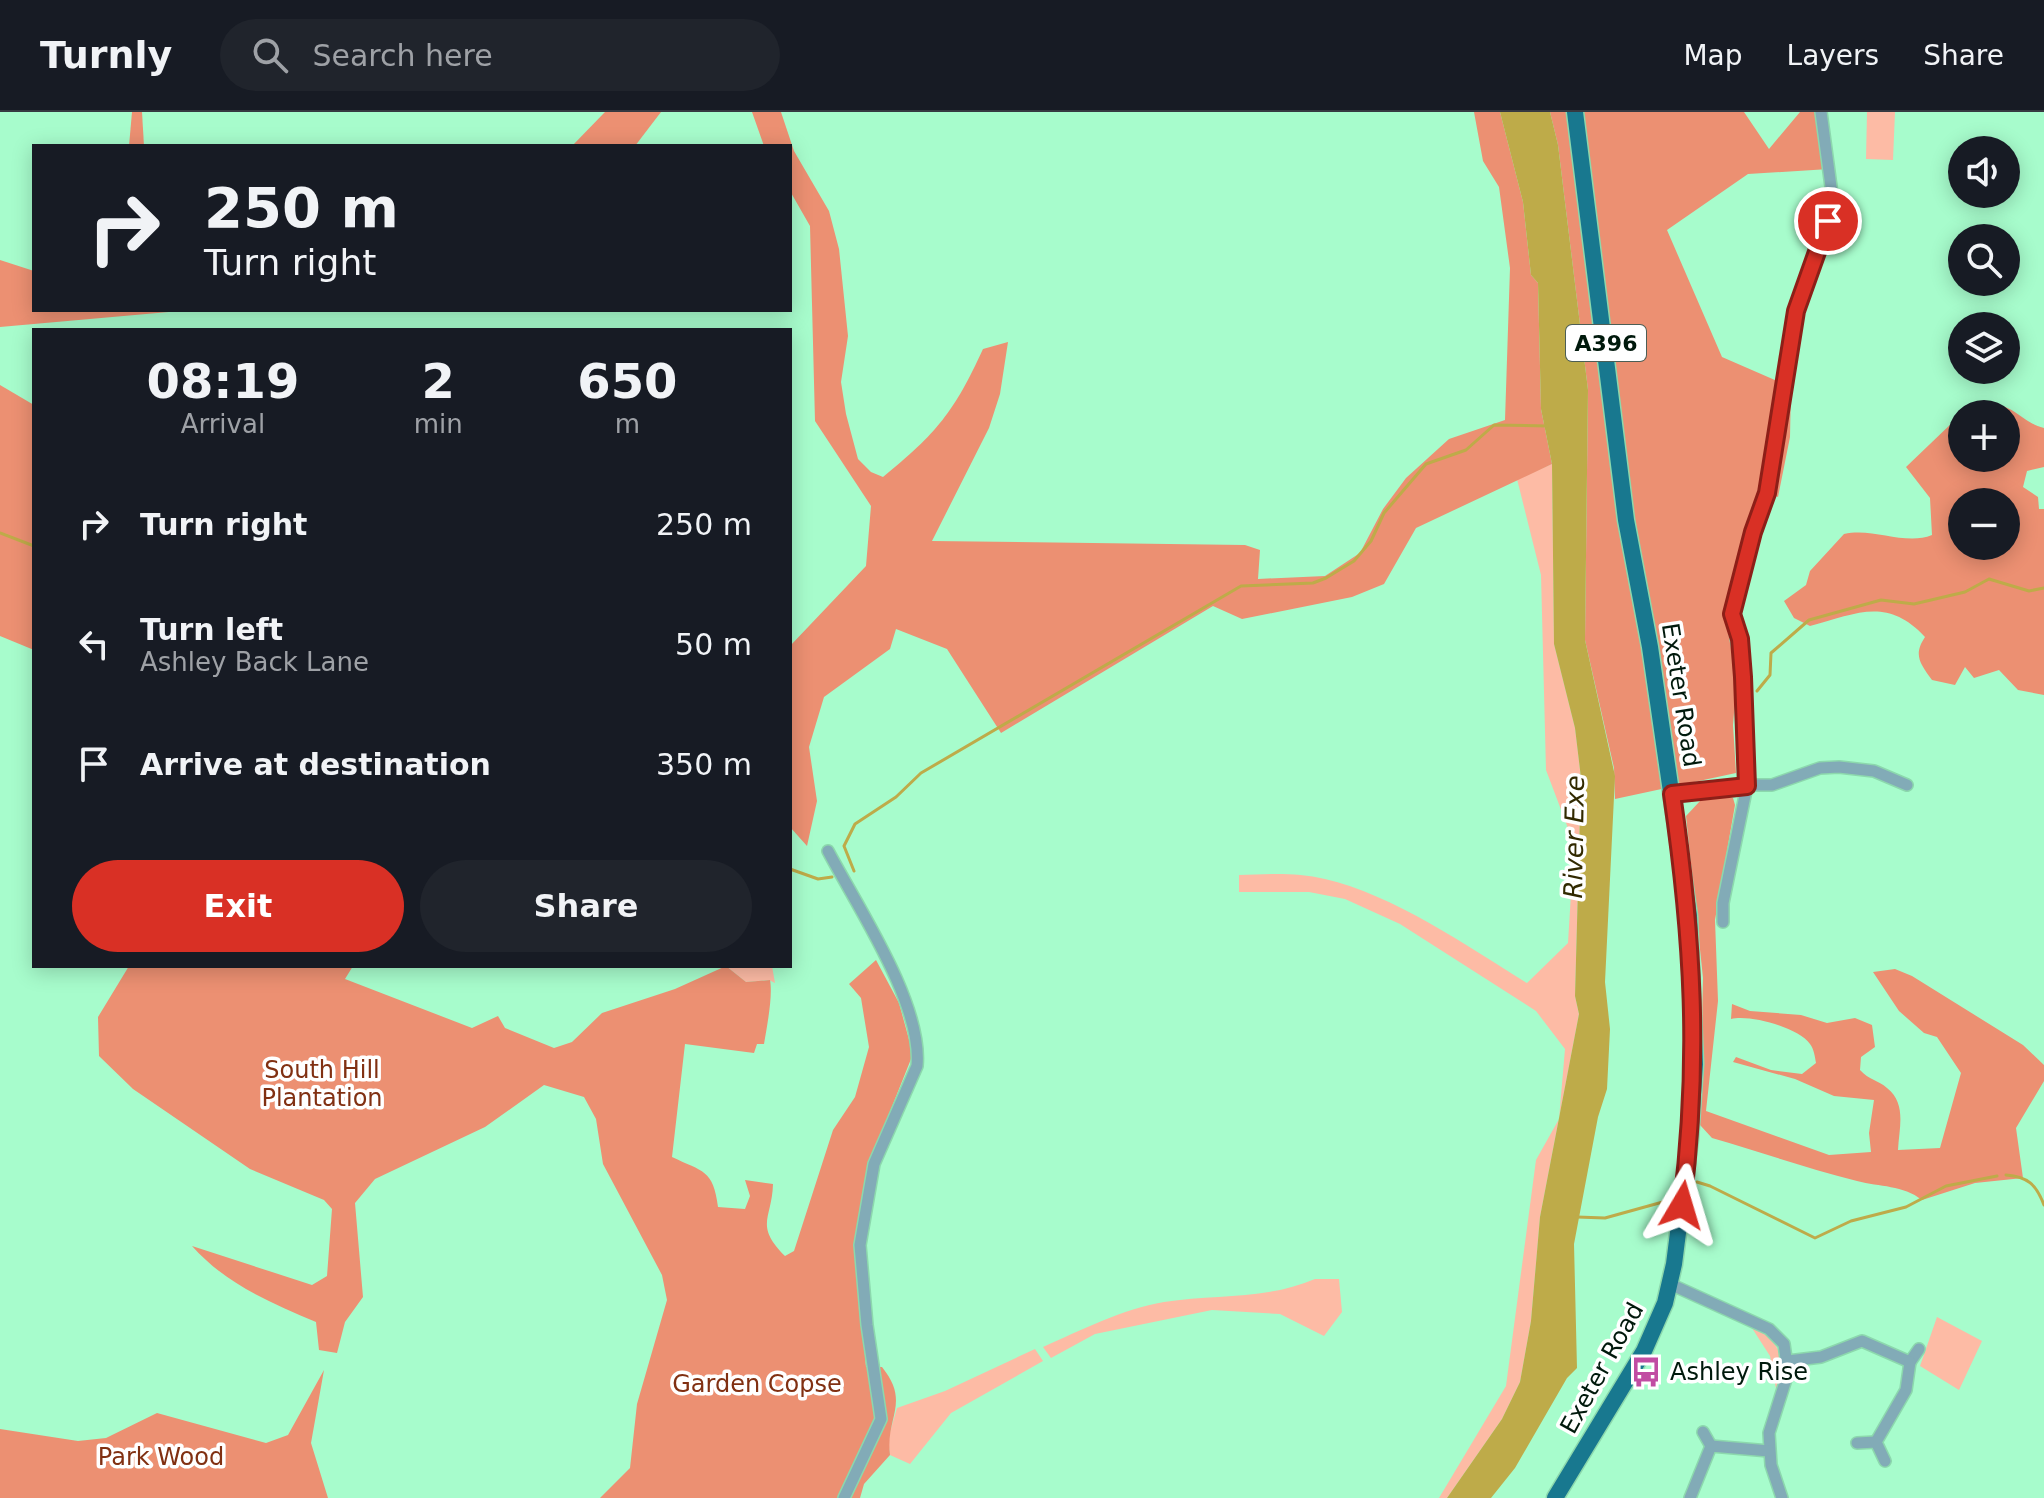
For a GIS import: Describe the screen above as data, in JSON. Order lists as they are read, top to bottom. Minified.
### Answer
{"streets":{"main road":["A396","Exeter Road"]},"water":["River Exe"],"parks":["South Hill Plantation","Garden Copse","Park Wood"],"places":{"bus stop":["Ashley Rise"]},"page":{"header":"Turnly","search":"Search here","nav":["Map","Layers","Share"],"map_buttons":["+","−"],"turn":["250 m","Turn right"],"eta":["08:19","Arrival","2","min","650","m"],"list":[{"name":"Turn right","value":"250 m"},{"name":"Turn left","note":"Ashley Back Lane","value":"50 m"},{"name":"Arrive at destination","value":"350 m"}],"buttons":["Exit","Share"]}}
